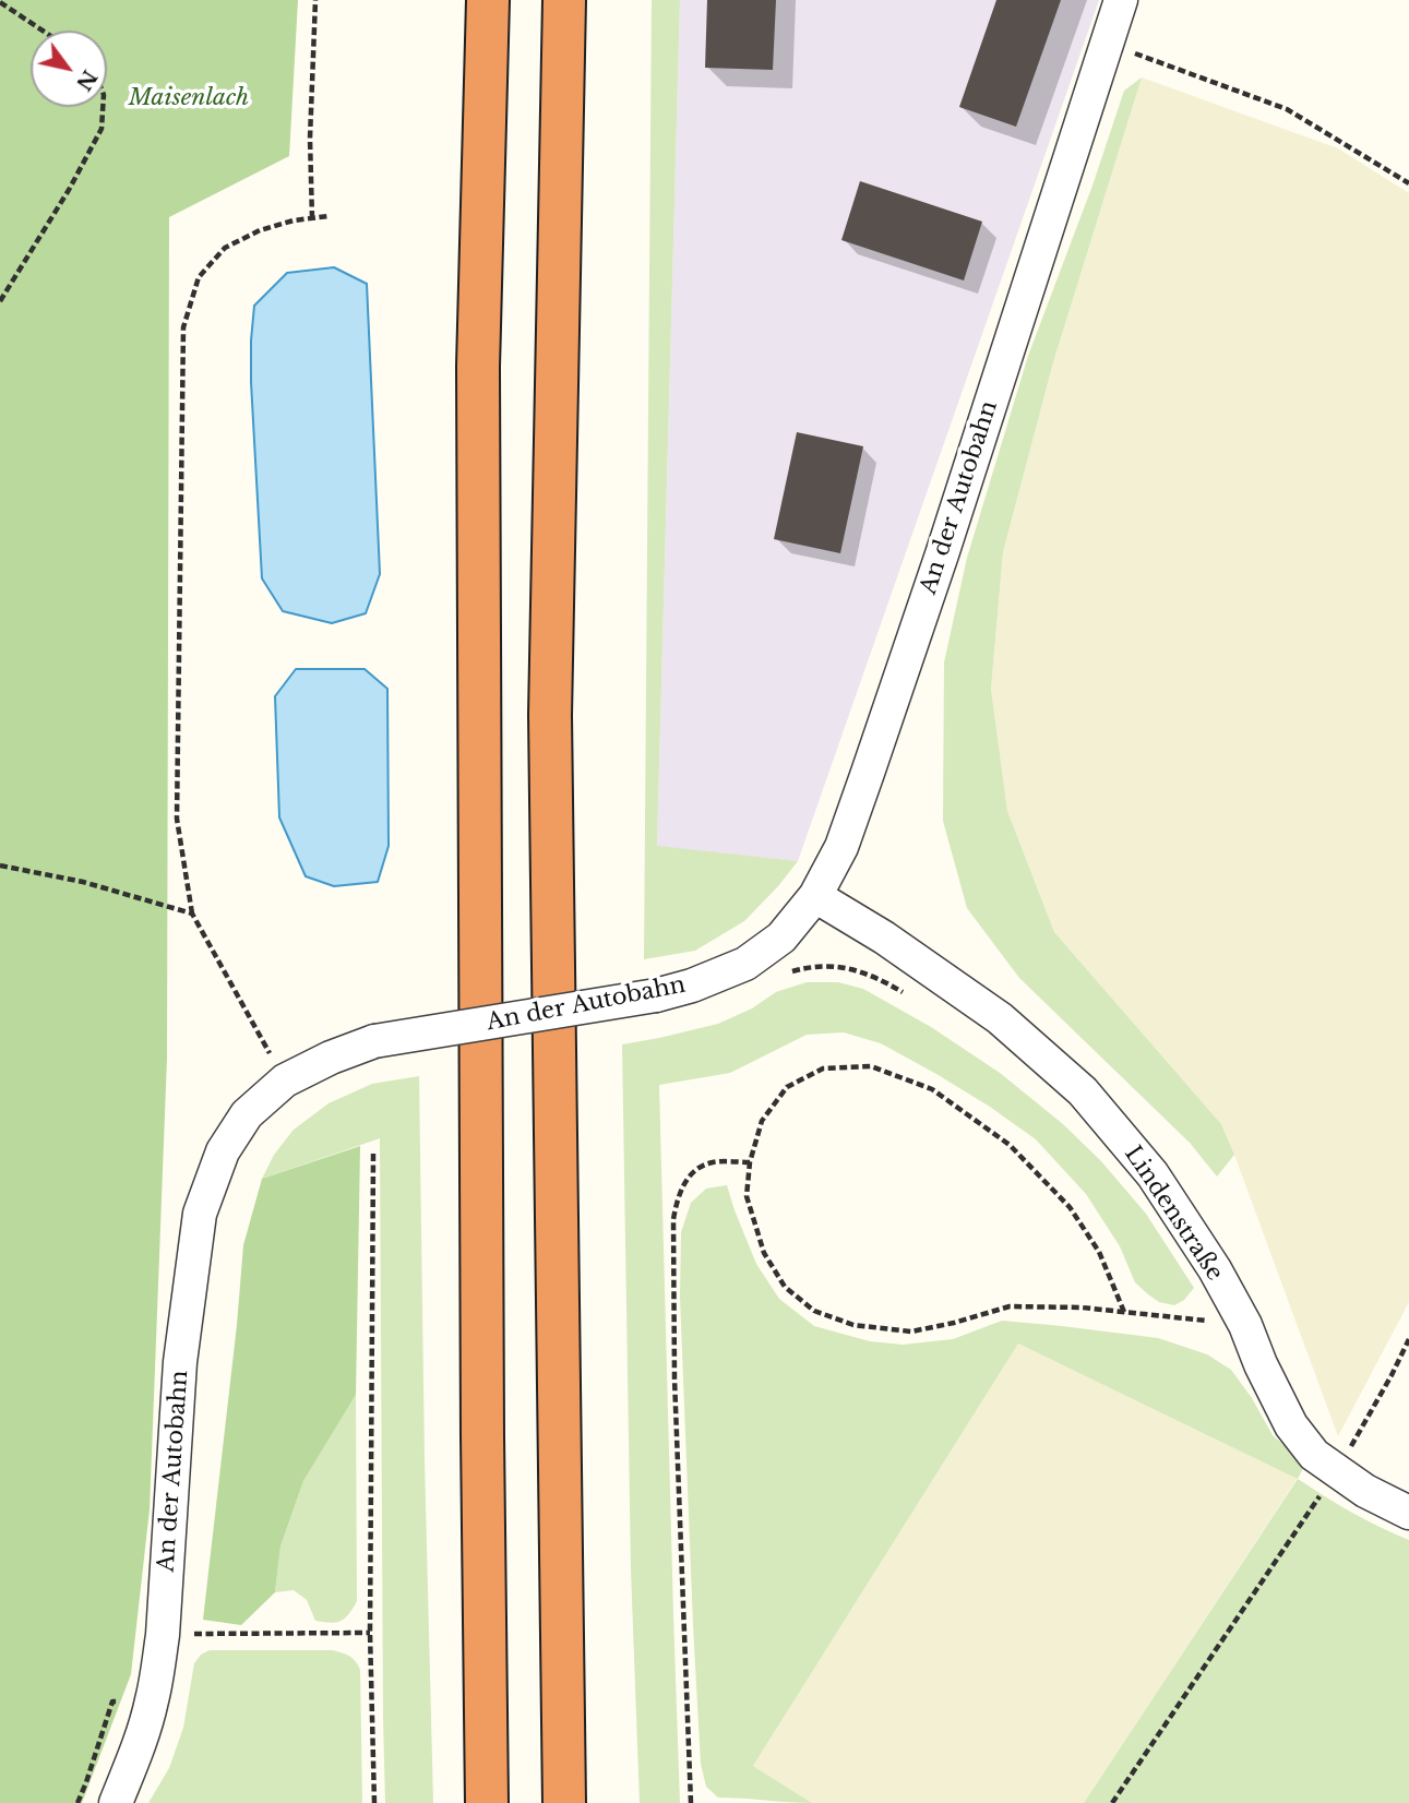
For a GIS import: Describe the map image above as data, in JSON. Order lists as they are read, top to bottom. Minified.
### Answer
{"streets":{"street":["An der Autobahn","Lindenstraße"]},"crossings":[["An der Autobahn","Lindenstraße"]],"parks":["Maisenlach"],"north":"bottom right"}
